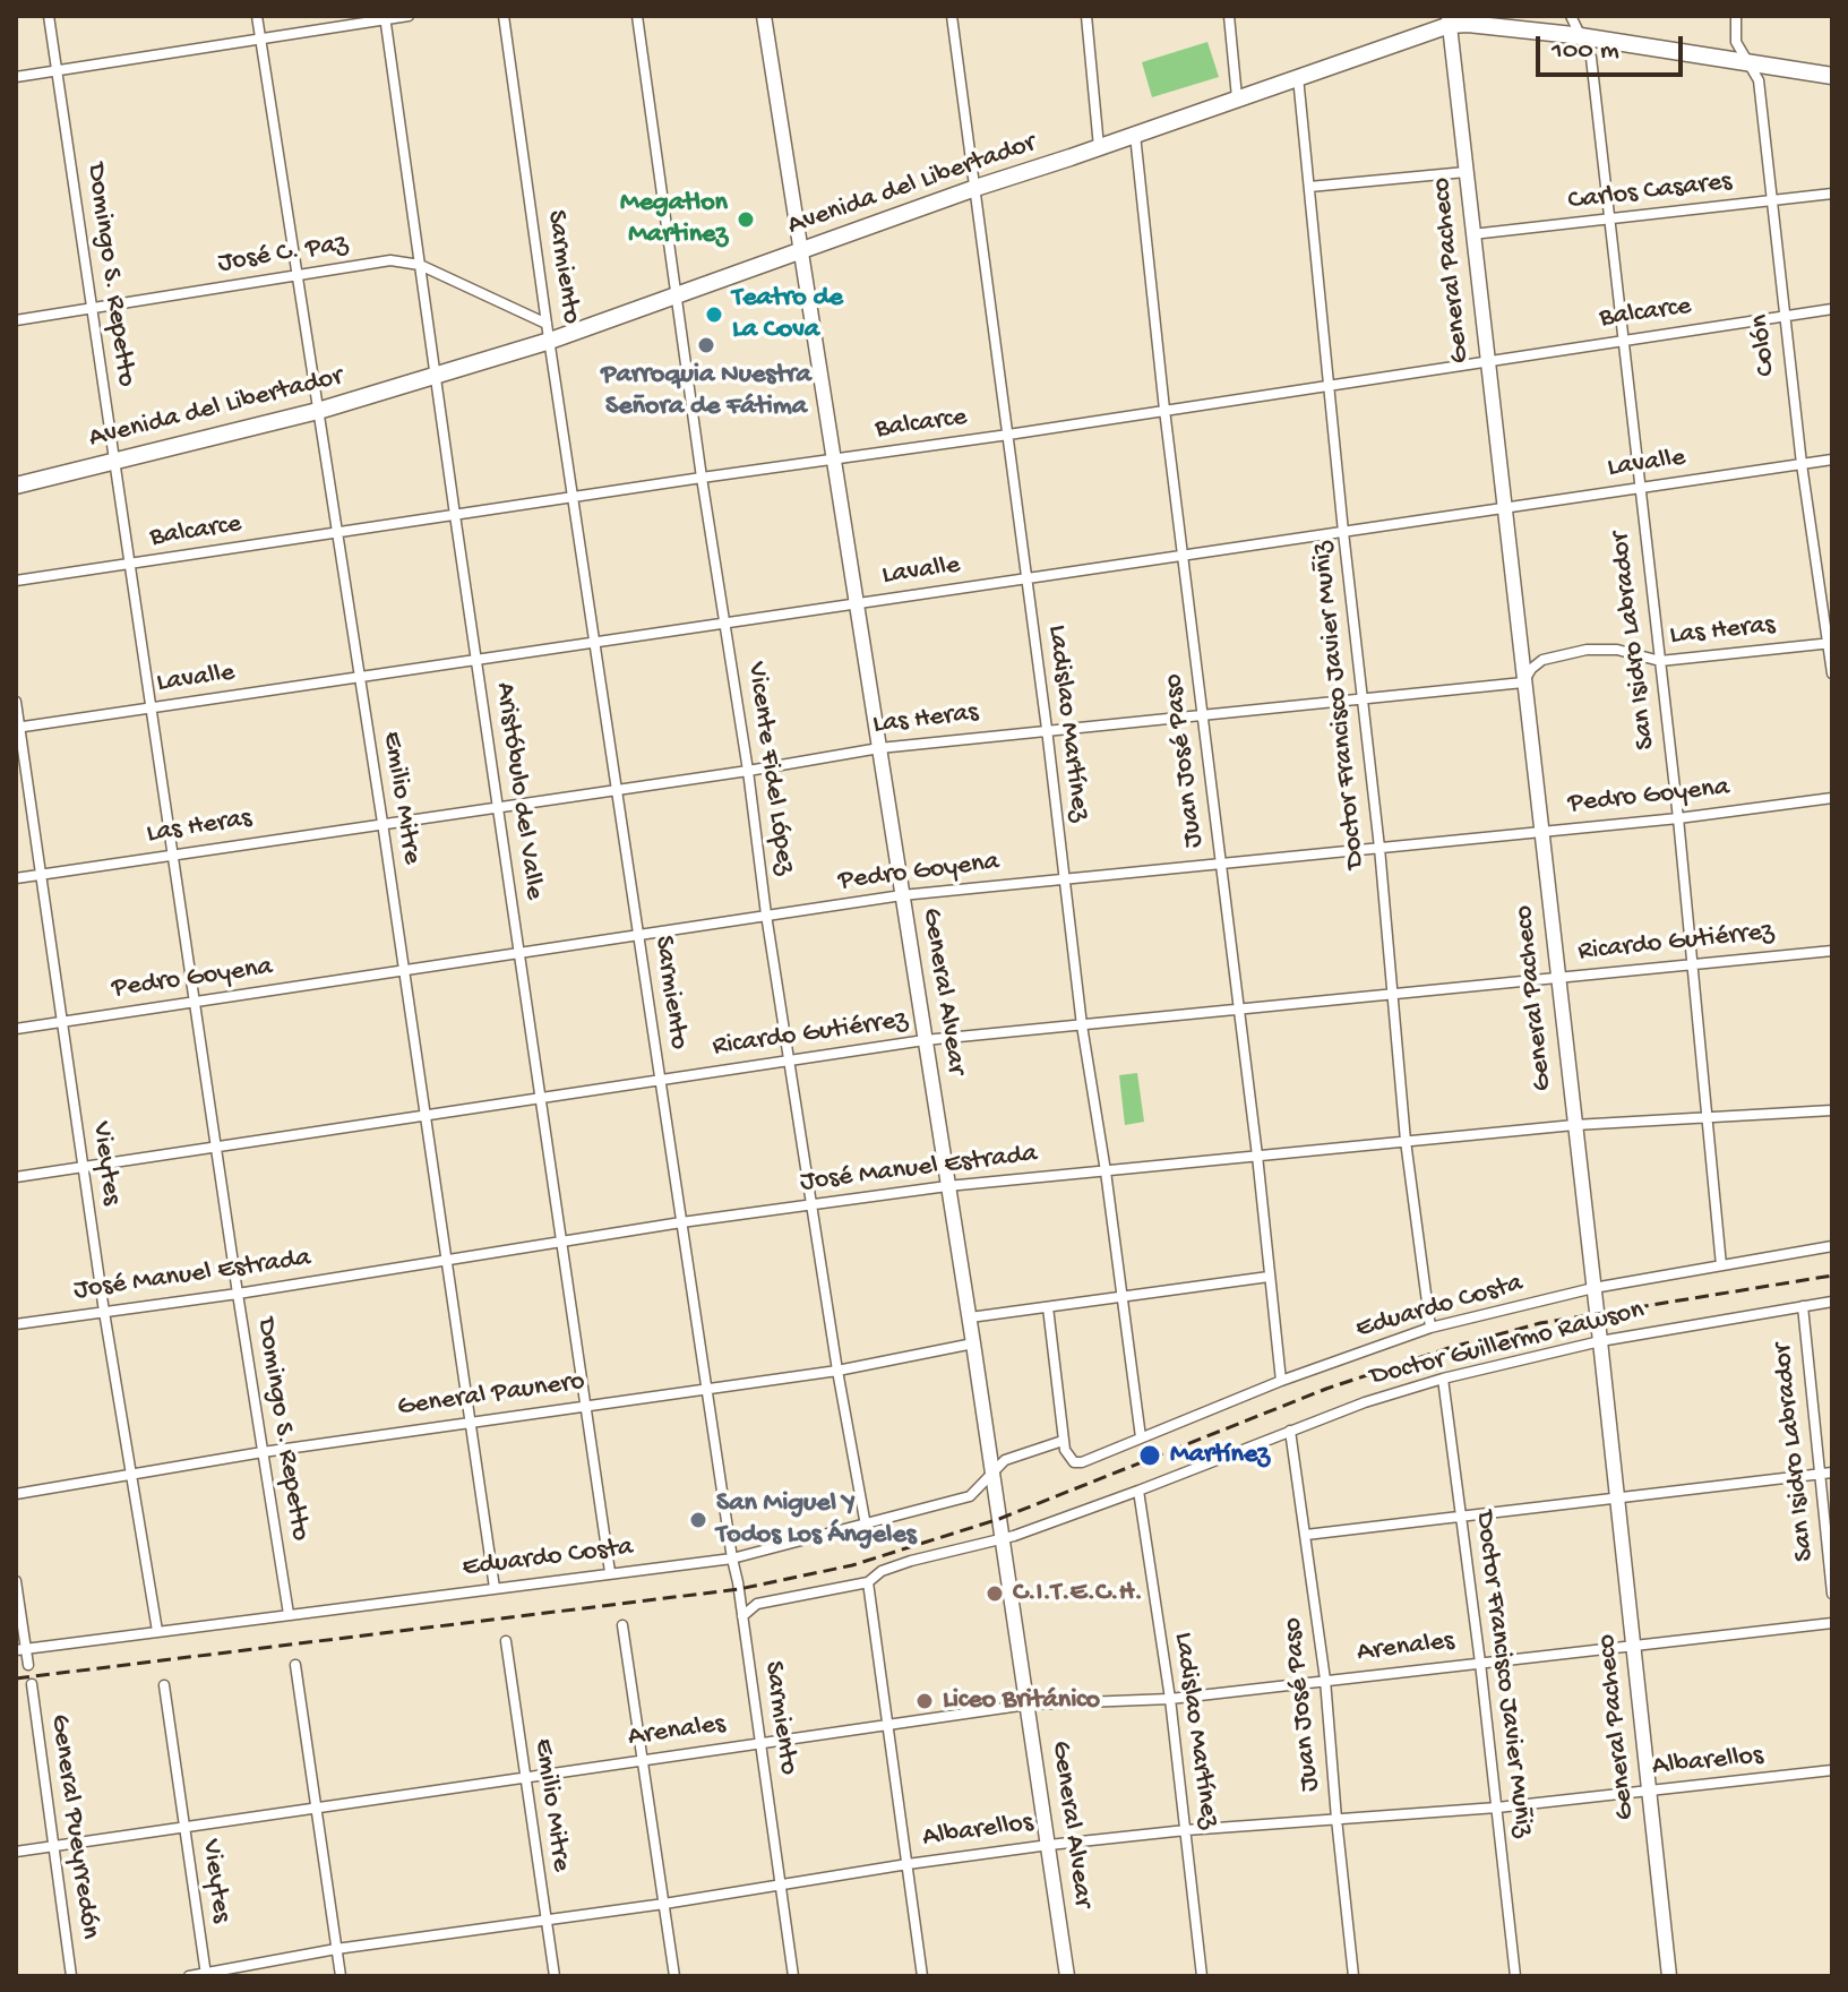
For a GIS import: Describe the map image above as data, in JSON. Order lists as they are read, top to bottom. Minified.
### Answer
{"streets":{"main road":["Avenida del Libertador"],"street":["Carlos Casares","José C. Paz","Sarmiento","General Pacheco","Domingo S. Repetto","Balcarce","Colón","Lavalle","Las Heras","San Isidro Labrador","Doctor Francisco Javier Muñiz","Ladislao Martínez","Juan José Paso","Vicente Fidel López","Aristóbulo del Valle","Pedro Goyena","Emilio Mitre","Ricardo Gutiérrez","General Alvear","Vieytes","José Manuel Estrada","Eduardo Costa","Doctor Guillermo Rawson","General Paunero","Arenales","Albarellos","General Pueyrredón"]},"crossings":[["Avenida del Libertador","Sarmiento"],["Avenida del Libertador","General Pacheco"],["Avenida del Libertador","Domingo S. Repetto"],["Avenida del Libertador","Colón"],["Avenida del Libertador","San Isidro Labrador"],["Avenida del Libertador","Doctor Francisco Javier Muñiz"],["Avenida del Libertador","Ladislao Martínez"],["Avenida del Libertador","Juan José Paso"],["Avenida del Libertador","Vicente Fidel López"],["Avenida del Libertador","Aristóbulo del Valle"],["Avenida del Libertador","Emilio Mitre"],["Avenida del Libertador","General Alvear"],["Carlos Casares","General Pacheco"],["Carlos Casares","Colón"],["Carlos Casares","San Isidro Labrador"],["José C. Paz","Sarmiento"],["José C. Paz","Domingo S. Repetto"],["José C. Paz","Aristóbulo del Valle"],["José C. Paz","Emilio Mitre"],["Sarmiento","Balcarce"],["Sarmiento","Lavalle"],["Sarmiento","Las Heras"],["Sarmiento","Pedro Goyena"],["Sarmiento","Ricardo Gutiérrez"],["Sarmiento","José Manuel Estrada"],["Sarmiento","Eduardo Costa"],["Sarmiento","Doctor Guillermo Rawson"],["Sarmiento","General Paunero"],["Sarmiento","Arenales"],["Sarmiento","Albarellos"],["General Pacheco","Balcarce"],["General Pacheco","Lavalle"],["General Pacheco","Las Heras"],["General Pacheco","Pedro Goyena"],["General Pacheco","Ricardo Gutiérrez"],["General Pacheco","José Manuel Estrada"],["General Pacheco","Eduardo Costa"],["General Pacheco","Doctor Guillermo Rawson"],["General Pacheco","Arenales"],["General Pacheco","Albarellos"],["Domingo S. Repetto","Balcarce"],["Domingo S. Repetto","Lavalle"],["Domingo S. Repetto","Las Heras"],["Domingo S. Repetto","Pedro Goyena"],["Domingo S. Repetto","Ricardo Gutiérrez"],["Domingo S. Repetto","José Manuel Estrada"],["Domingo S. Repetto","Eduardo Costa"],["Domingo S. Repetto","General Paunero"],["Balcarce","Colón"],["Balcarce","San Isidro Labrador"],["Balcarce","Doctor Francisco Javier Muñiz"],["Balcarce","Ladislao Martínez"],["Balcarce","Juan José Paso"],["Balcarce","Vicente Fidel López"],["Balcarce","Aristóbulo del Valle"],["Balcarce","Emilio Mitre"],["Balcarce","General Alvear"],["Colón","Lavalle"],["Colón","Las Heras"],["Lavalle","San Isidro Labrador"],["Lavalle","Doctor Francisco Javier Muñiz"],["Lavalle","Ladislao Martínez"],["Lavalle","Juan José Paso"],["Lavalle","Vicente Fidel López"],["Lavalle","Aristóbulo del Valle"],["Lavalle","Emilio Mitre"],["Lavalle","General Alvear"],["Lavalle","Vieytes"],["Las Heras","San Isidro Labrador"],["Las Heras","Doctor Francisco Javier Muñiz"],["Las Heras","Ladislao Martínez"],["Las Heras","Juan José Paso"],["Las Heras","Vicente Fidel López"],["Las Heras","Aristóbulo del Valle"],["Las Heras","Emilio Mitre"],["Las Heras","General Alvear"],["Las Heras","Vieytes"],["San Isidro Labrador","Pedro Goyena"],["San Isidro Labrador","Ricardo Gutiérrez"],["San Isidro Labrador","José Manuel Estrada"],["San Isidro Labrador","Eduardo Costa"],["San Isidro Labrador","Doctor Guillermo Rawson"],["Doctor Francisco Javier Muñiz","Pedro Goyena"],["Doctor Francisco Javier Muñiz","Ricardo Gutiérrez"],["Doctor Francisco Javier Muñiz","José Manuel Estrada"],["Doctor Francisco Javier Muñiz","Eduardo Costa"],["Doctor Francisco Javier Muñiz","Doctor Guillermo Rawson"],["Doctor Francisco Javier Muñiz","Arenales"],["Doctor Francisco Javier Muñiz","Albarellos"],["Ladislao Martínez","Pedro Goyena"],["Ladislao Martínez","Ricardo Gutiérrez"],["Ladislao Martínez","José Manuel Estrada"],["Ladislao Martínez","Eduardo Costa"],["Ladislao Martínez","Doctor Guillermo Rawson"],["Ladislao Martínez","Arenales"],["Ladislao Martínez","Albarellos"],["Juan José Paso","Pedro Goyena"],["Juan José Paso","Ricardo Gutiérrez"],["Juan José Paso","José Manuel Estrada"],["Juan José Paso","Eduardo Costa"],["Juan José Paso","Doctor Guillermo Rawson"],["Juan José Paso","Arenales"],["Juan José Paso","Albarellos"],["Vicente Fidel López","Pedro Goyena"],["Vicente Fidel López","Ricardo Gutiérrez"],["Vicente Fidel López","José Manuel Estrada"],["Vicente Fidel López","Eduardo Costa"],["Vicente Fidel López","General Paunero"],["Aristóbulo del Valle","Pedro Goyena"],["Aristóbulo del Valle","Ricardo Gutiérrez"],["Aristóbulo del Valle","José Manuel Estrada"],["Aristóbulo del Valle","Eduardo Costa"],["Aristóbulo del Valle","General Paunero"],["Pedro Goyena","Emilio Mitre"],["Pedro Goyena","General Alvear"],["Pedro Goyena","Vieytes"],["Emilio Mitre","Ricardo Gutiérrez"],["Emilio Mitre","José Manuel Estrada"],["Emilio Mitre","Eduardo Costa"],["Emilio Mitre","General Paunero"],["Emilio Mitre","Arenales"],["Emilio Mitre","Albarellos"],["Ricardo Gutiérrez","General Alvear"],["Ricardo Gutiérrez","Vieytes"],["General Alvear","José Manuel Estrada"],["General Alvear","Eduardo Costa"],["General Alvear","Doctor Guillermo Rawson"],["General Alvear","General Paunero"],["General Alvear","Arenales"],["General Alvear","Albarellos"],["Vieytes","José Manuel Estrada"],["Vieytes","Eduardo Costa"],["Vieytes","General Paunero"],["Vieytes","Arenales"],["Vieytes","Albarellos"],["Arenales","General Pueyrredón"]],"places":["Megatlon Martinez","Teatro de La Cova","Parroquia Nuestra Señora de Fátima","Martínez","San Miguel Y Todos Los Ángeles","C.I.T.E.C.H.","Liceo Británico"],"scale_bar":"100 m"}
